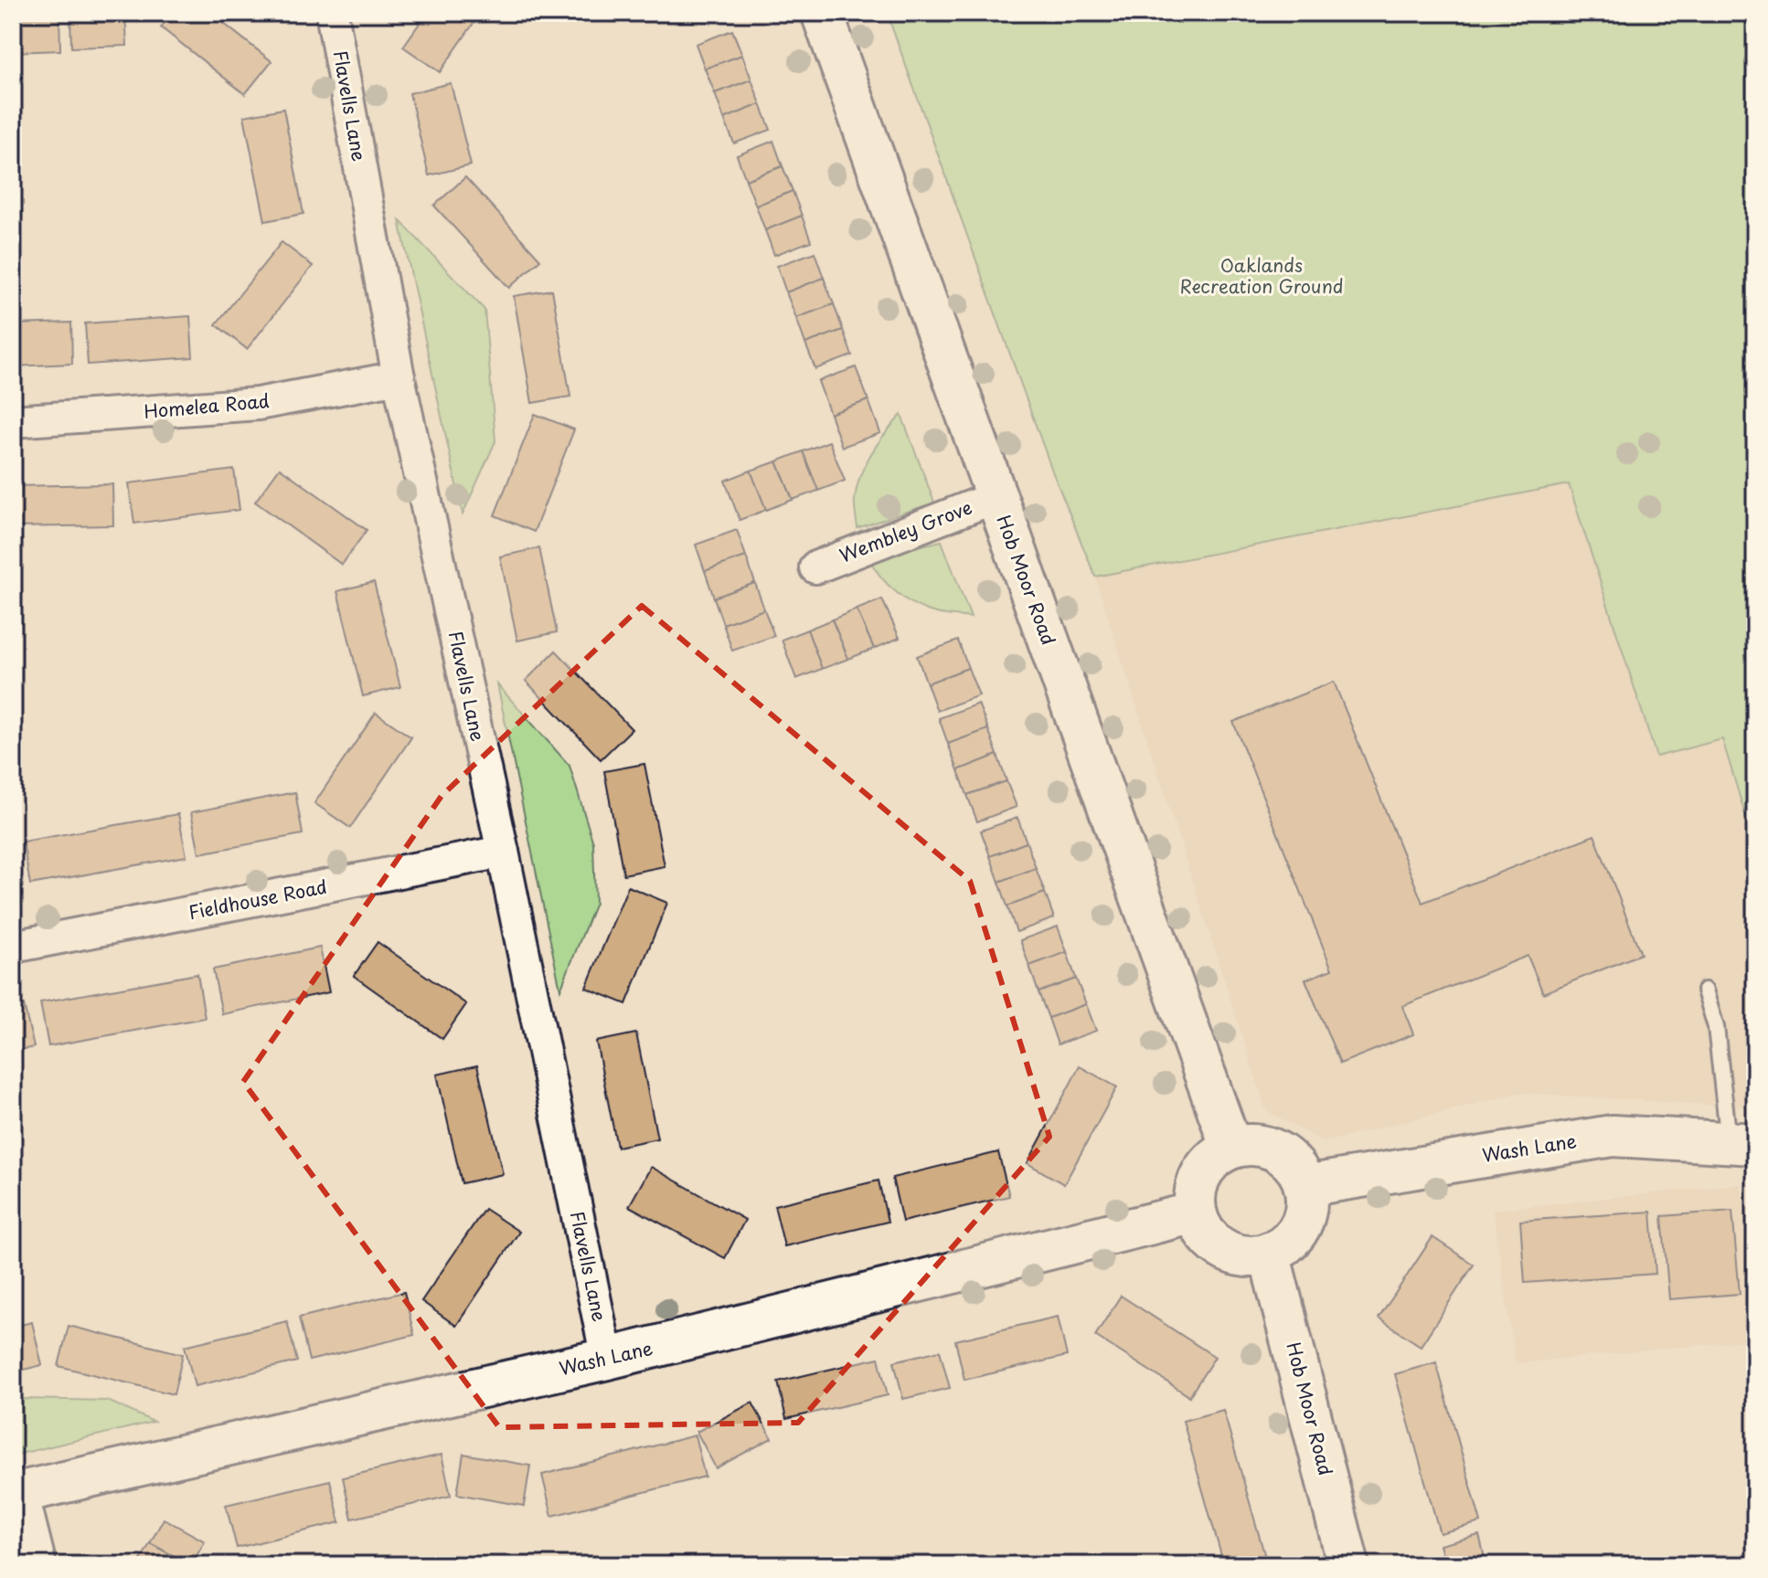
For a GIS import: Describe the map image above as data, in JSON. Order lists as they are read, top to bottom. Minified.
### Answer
{"streets":{"street":["Flavells Lane","Homelea Road","Wembley Grove","Hob Moor Road","Fieldhouse Road","Wash Lane"]},"crossings":[["Flavells Lane","Homelea Road"],["Flavells Lane","Fieldhouse Road"],["Flavells Lane","Wash Lane"],["Wembley Grove","Hob Moor Road"],["Hob Moor Road","Wash Lane"]],"parks":["Oaklands Recreation Ground"]}
